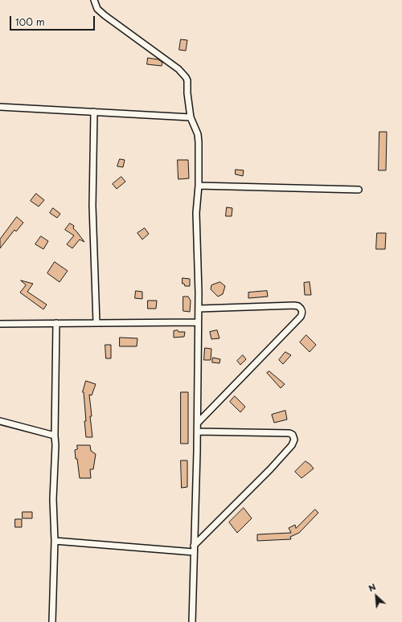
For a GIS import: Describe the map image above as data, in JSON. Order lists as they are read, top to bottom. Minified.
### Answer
{"scale_bar":"100 m","north":"top left"}
